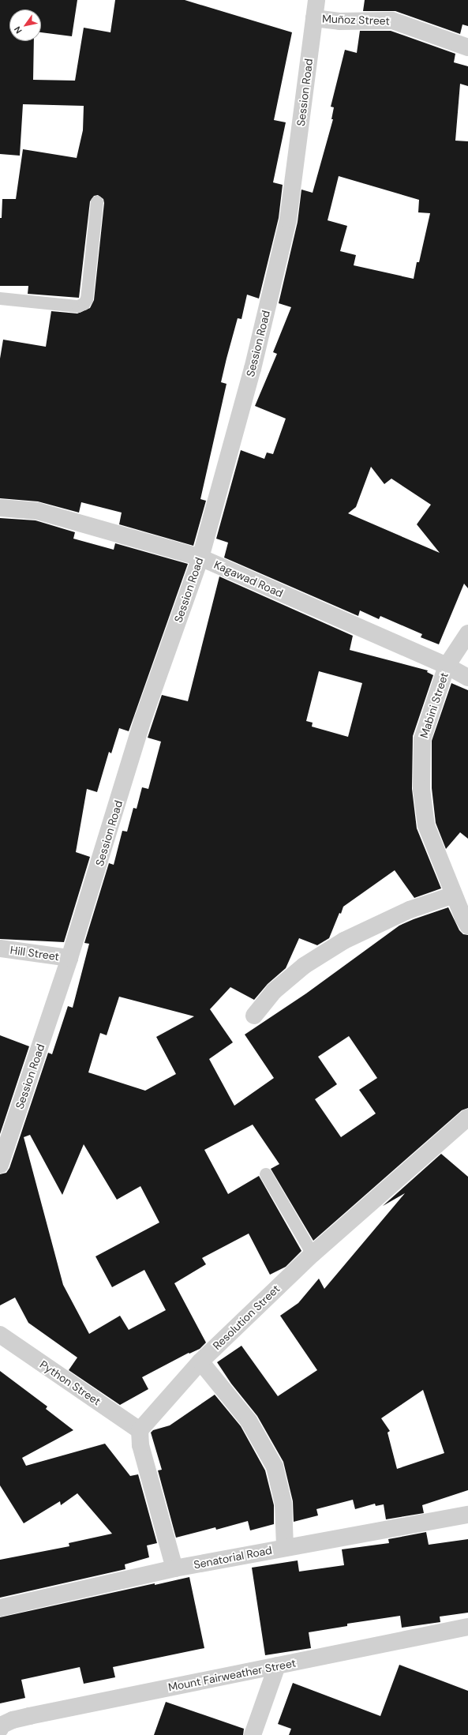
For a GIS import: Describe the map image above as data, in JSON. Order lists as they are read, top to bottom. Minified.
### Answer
{"streets":{"street":["Muñoz Street","Session Road","Kagawad Road","Mabini Street","Hill Street","Resolution Street","Python Street","Senatorial Road","Mount Fairweather Street"]},"crossings":[["Muñoz Street","Session Road"],["Session Road","Kagawad Road"],["Session Road","Hill Street"],["Kagawad Road","Mabini Street"],["Resolution Street","Python Street"]],"north":"bottom left"}
